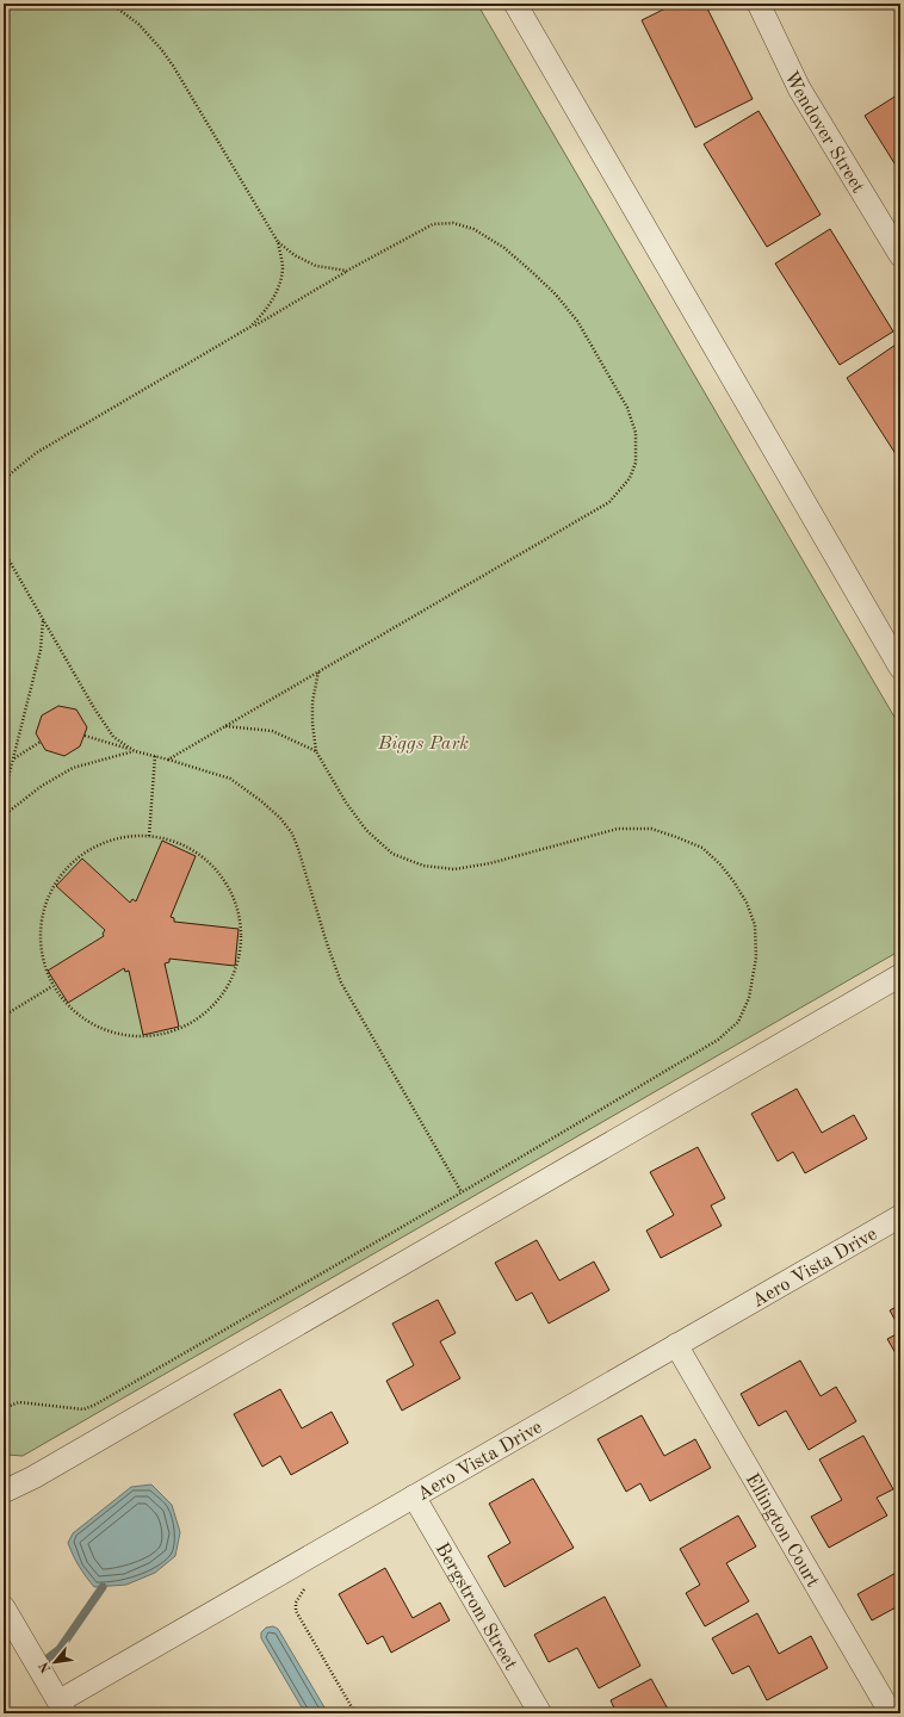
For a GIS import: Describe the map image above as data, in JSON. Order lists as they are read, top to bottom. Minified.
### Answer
{"streets":{"street":["Wendover Street","Aero Vista Drive","Ellington Court","Bergstrom Street"]},"crossings":[["Aero Vista Drive","Ellington Court"],["Aero Vista Drive","Bergstrom Street"]],"parks":["Biggs Park"],"north":"bottom left"}
